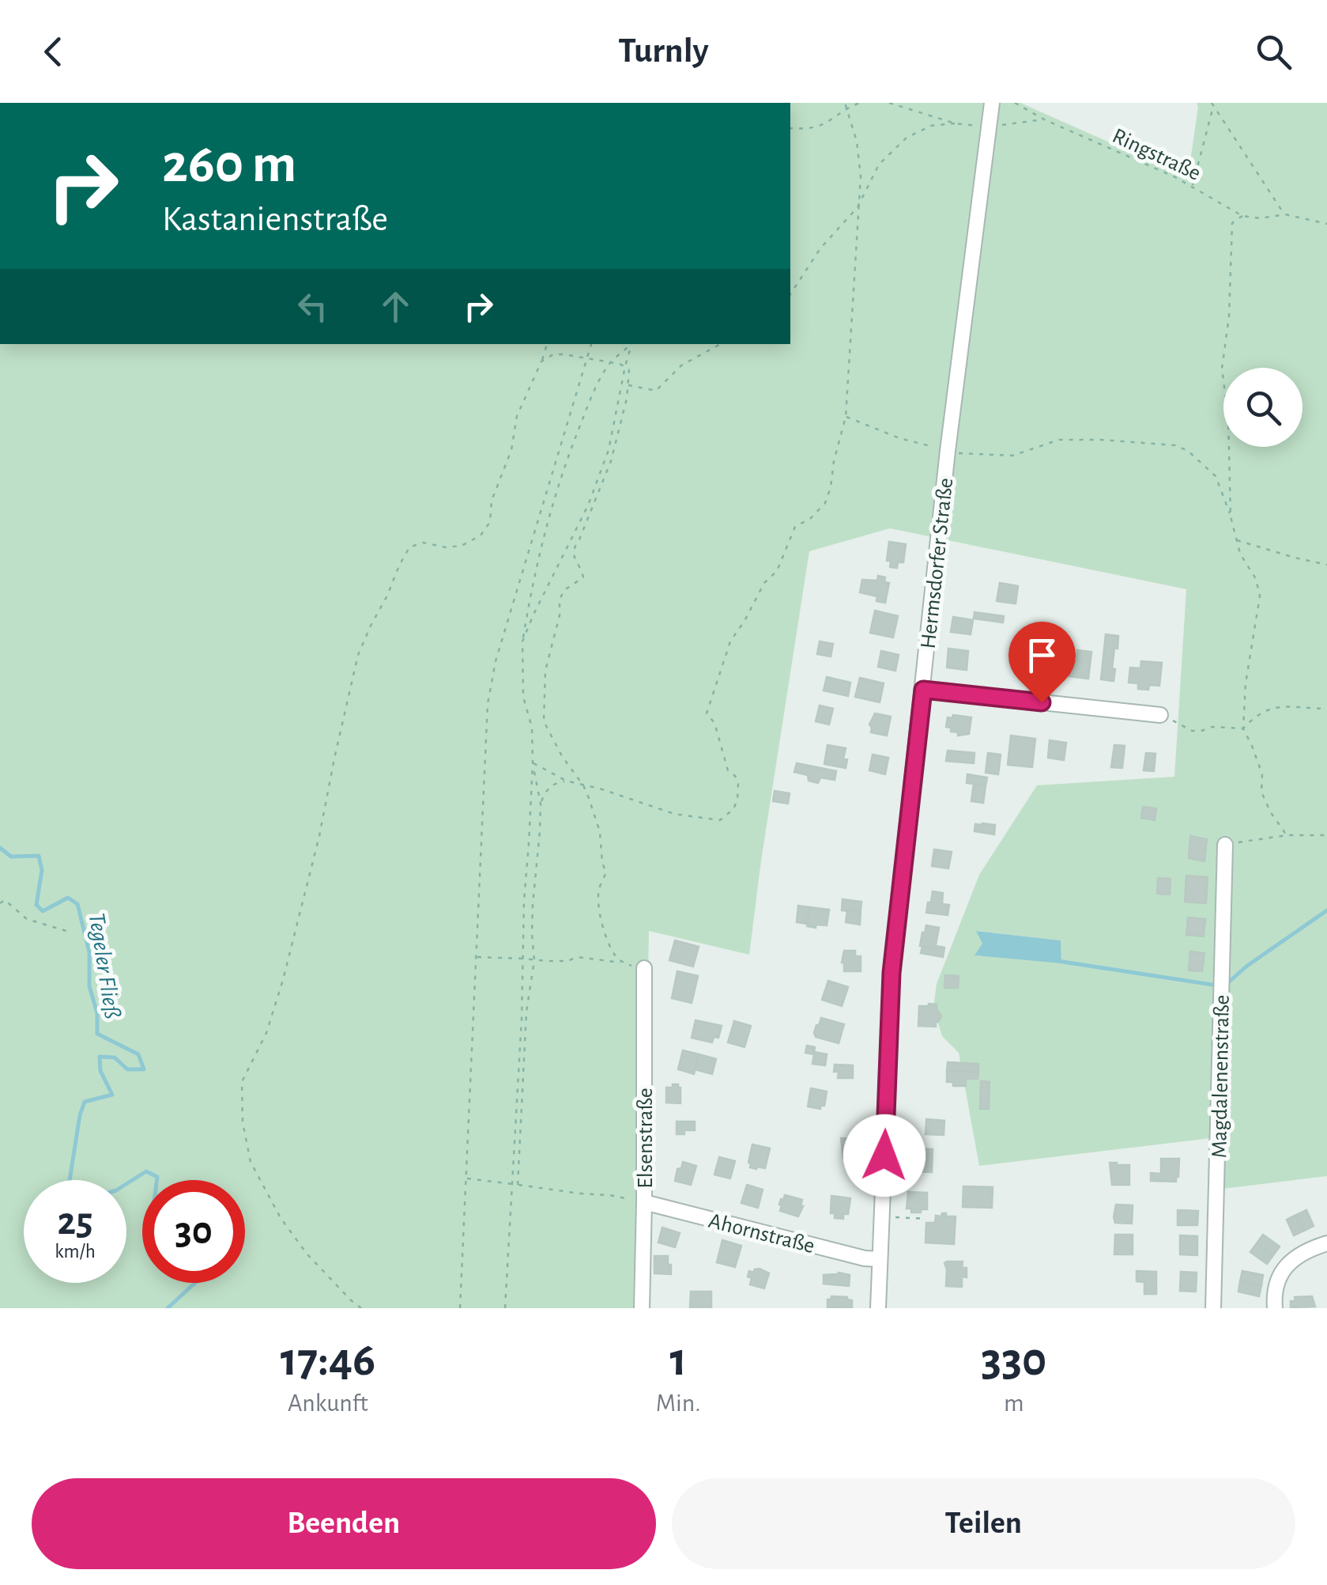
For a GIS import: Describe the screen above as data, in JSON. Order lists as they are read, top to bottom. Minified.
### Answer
{"streets":{"street":["Hermsdorfer Straße","Magdalenenstraße","Elsenstraße","Ahornstraße"],"path":["Ringstraße"]},"crossings":[["Hermsdorfer Straße","Ahornstraße"],["Elsenstraße","Ahornstraße"]],"water":["Tegeler Fließ"],"page":{"header":"Turnly","turn":["260 m","Kastanienstraße"],"speed":"25 km/h","limit":"30","eta":["17:46","Ankunft","1","Min.","330","m"],"buttons":["Beenden","Teilen"]}}
